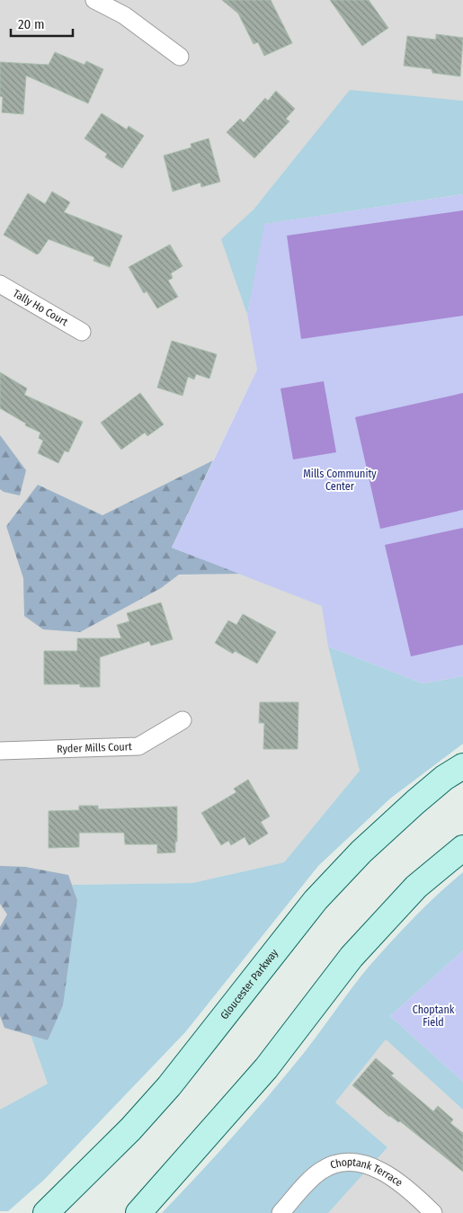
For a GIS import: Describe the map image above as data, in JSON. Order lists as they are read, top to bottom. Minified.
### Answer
{"streets":{"main road":["Gloucester Parkway"],"street":["Tally Ho Court","Ryder Mills Court","Choptank Terrace"]},"parks":["Mills Community Center","Choptank Field"],"scale_bar":"20 m"}
